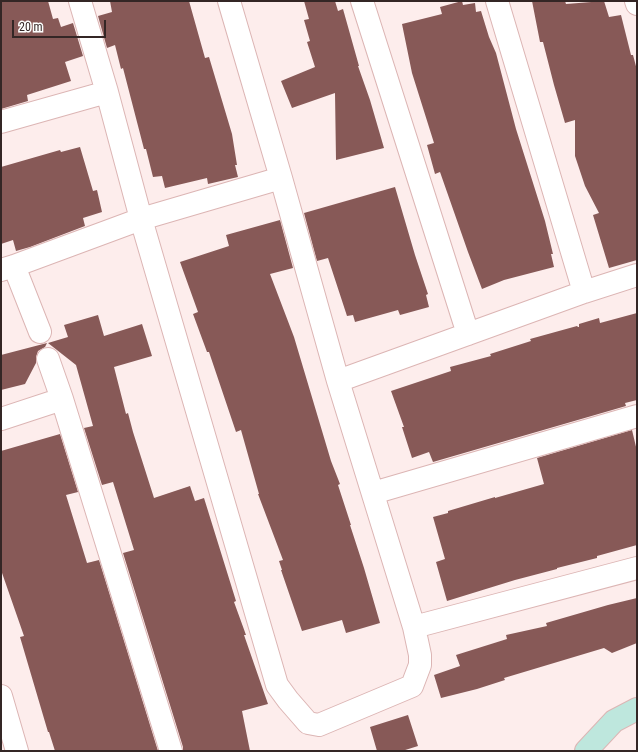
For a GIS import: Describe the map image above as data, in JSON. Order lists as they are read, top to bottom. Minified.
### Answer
{"scale_bar":"20 m"}
